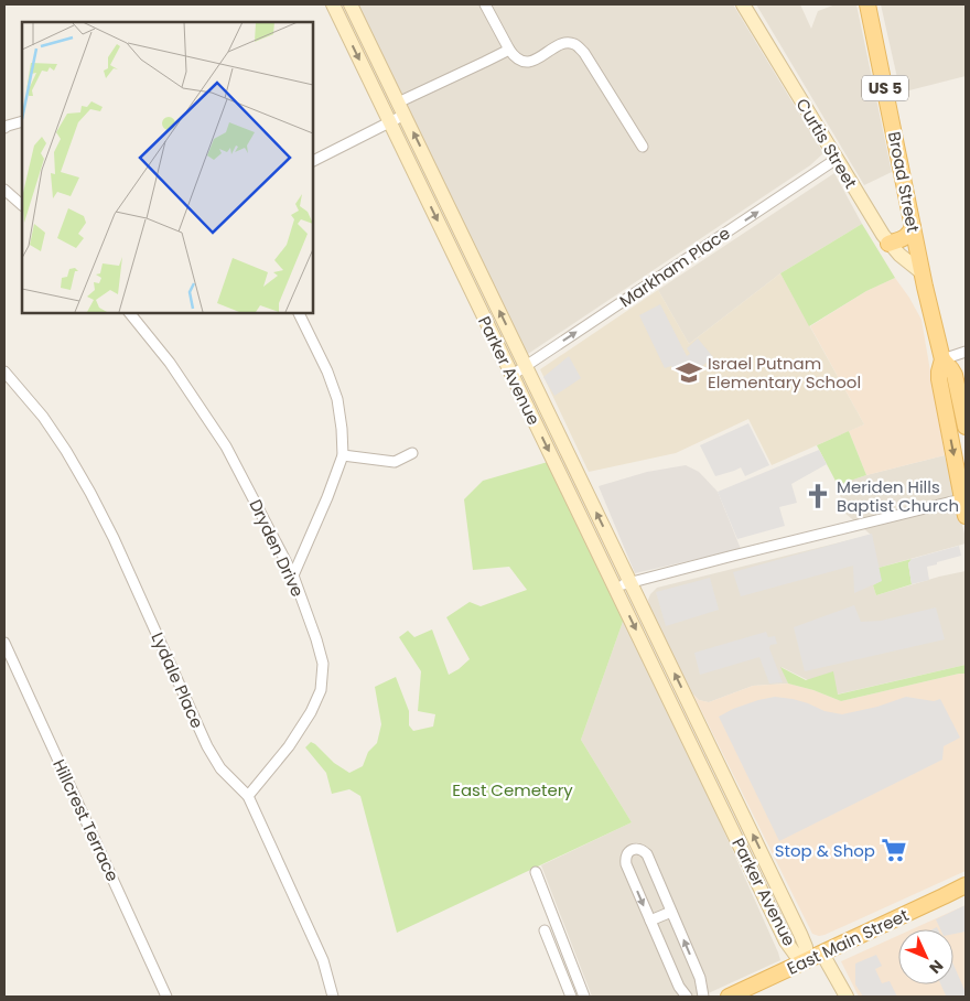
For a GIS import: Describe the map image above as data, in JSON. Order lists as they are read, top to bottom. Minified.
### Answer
{"streets":{"main road":["US 5","Broad Street","East Main Street"],"street":["Curtis Street","Markham Place","Parker Avenue","Dryden Drive","Lydale Place","Hillcrest Terrace"]},"crossings":[["Curtis Street","Broad Street"],["Curtis Street","Markham Place"],["Markham Place","Parker Avenue"],["Parker Avenue","East Main Street"],["Dryden Drive","Lydale Place"]],"one_way":["Markham Place"],"parks":["East Cemetery"],"places":{"school or university":["Israel Putnam Elementary School"],"church":["Meriden Hills Baptist Church"],"supermarket":["Stop & Shop"]},"north":"bottom right"}
